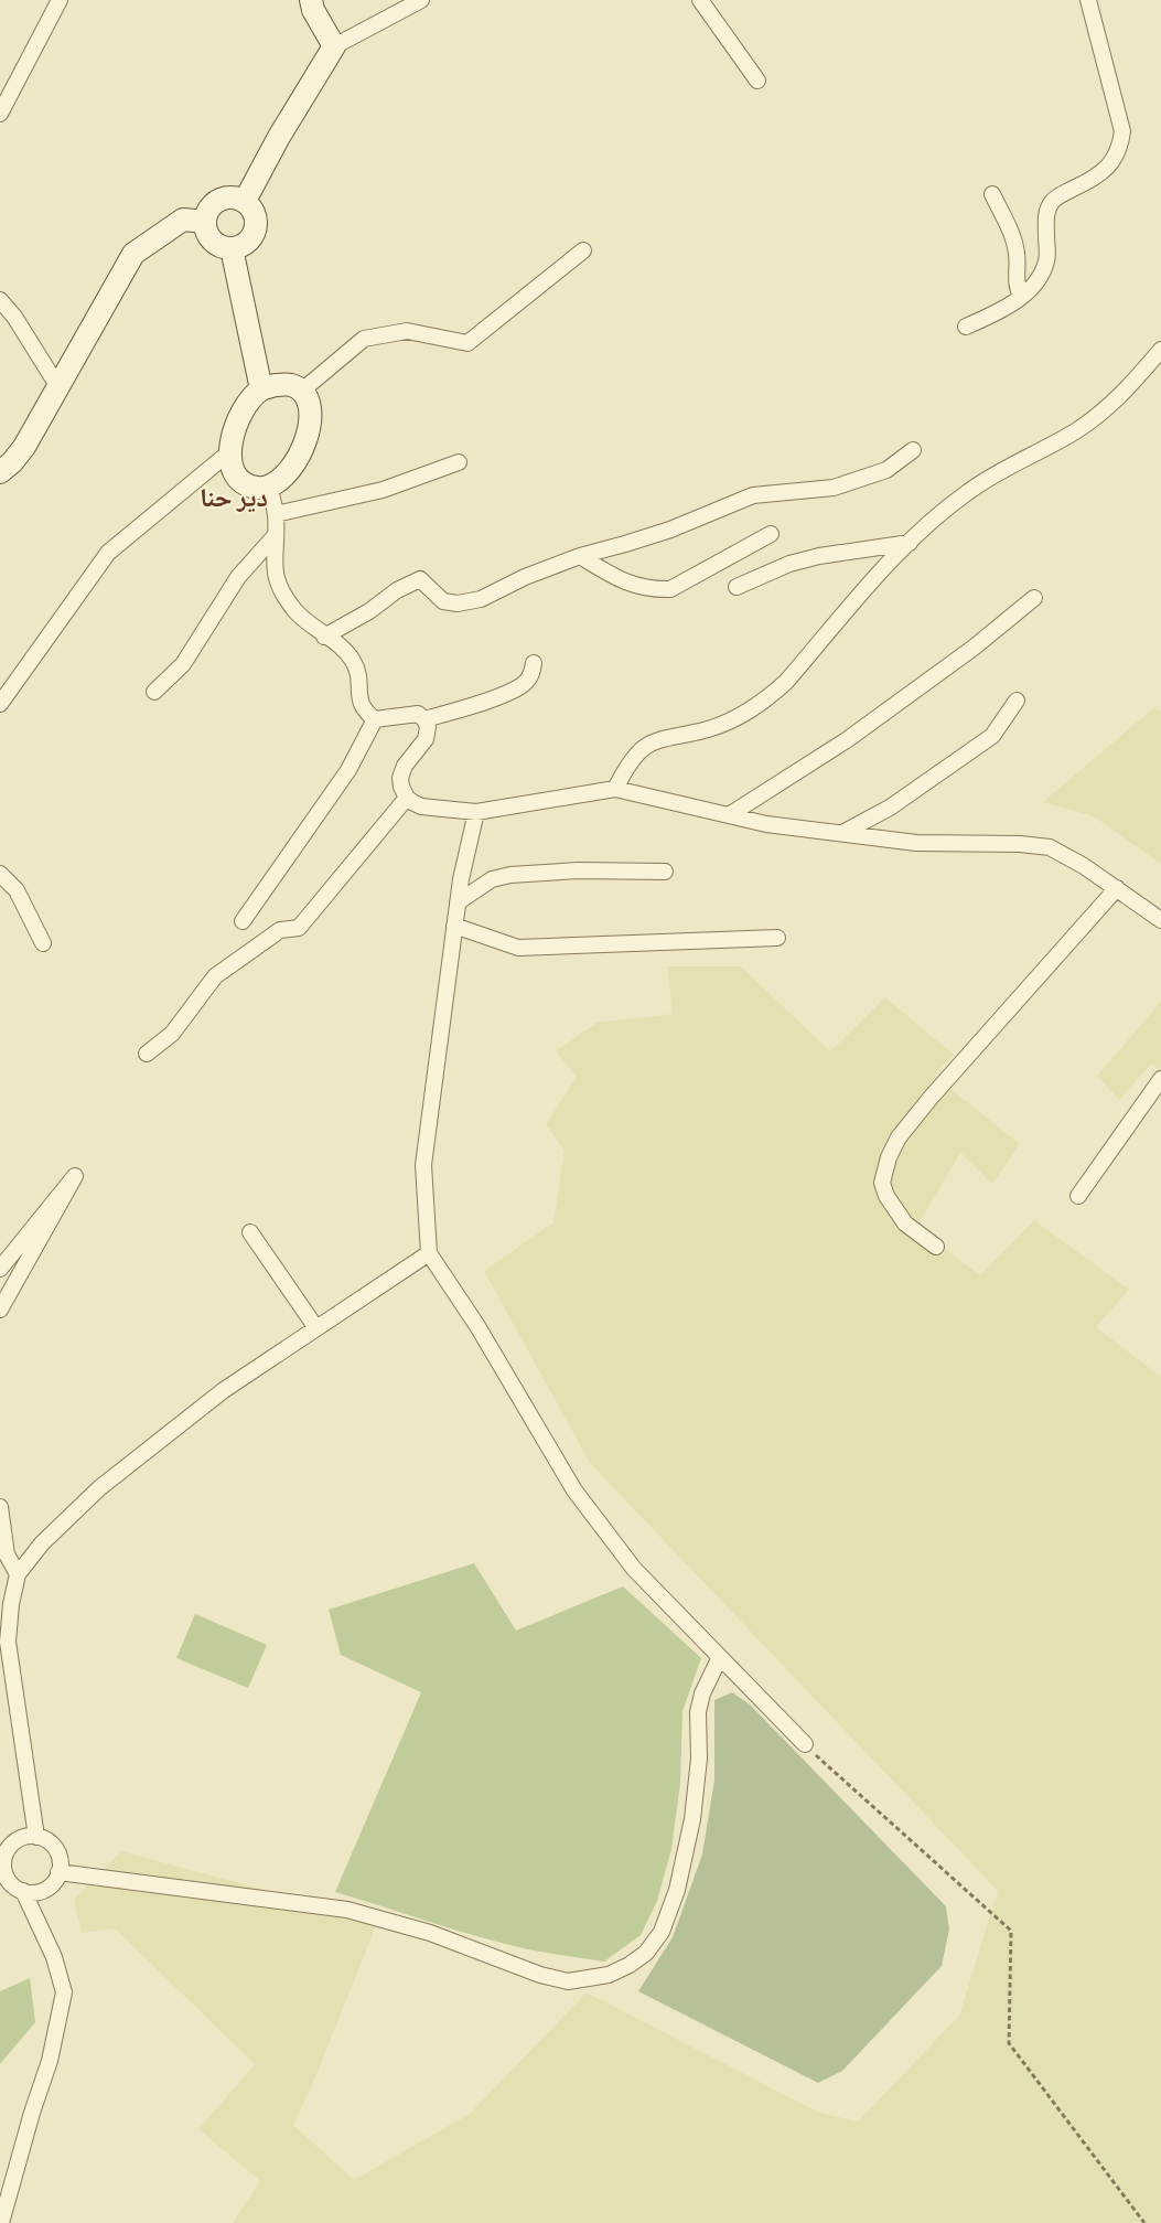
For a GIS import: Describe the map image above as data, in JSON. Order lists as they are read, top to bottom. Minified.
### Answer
{"districts":["دير حنا"]}
